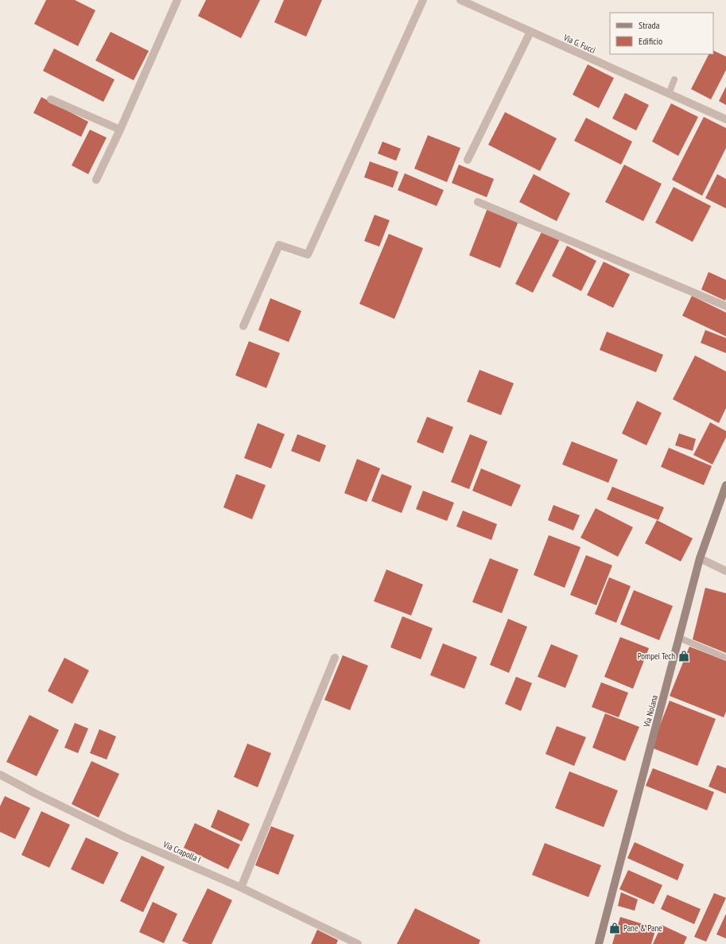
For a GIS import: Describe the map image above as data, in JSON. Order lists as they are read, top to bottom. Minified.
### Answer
{"streets":{"street":["Via G. Fucci","Via Nolana","Via Crapolla I"]},"places":{"shop":["Pompei Tech","Pane & Pane"]},"legend":["Strada","Edificio"]}
